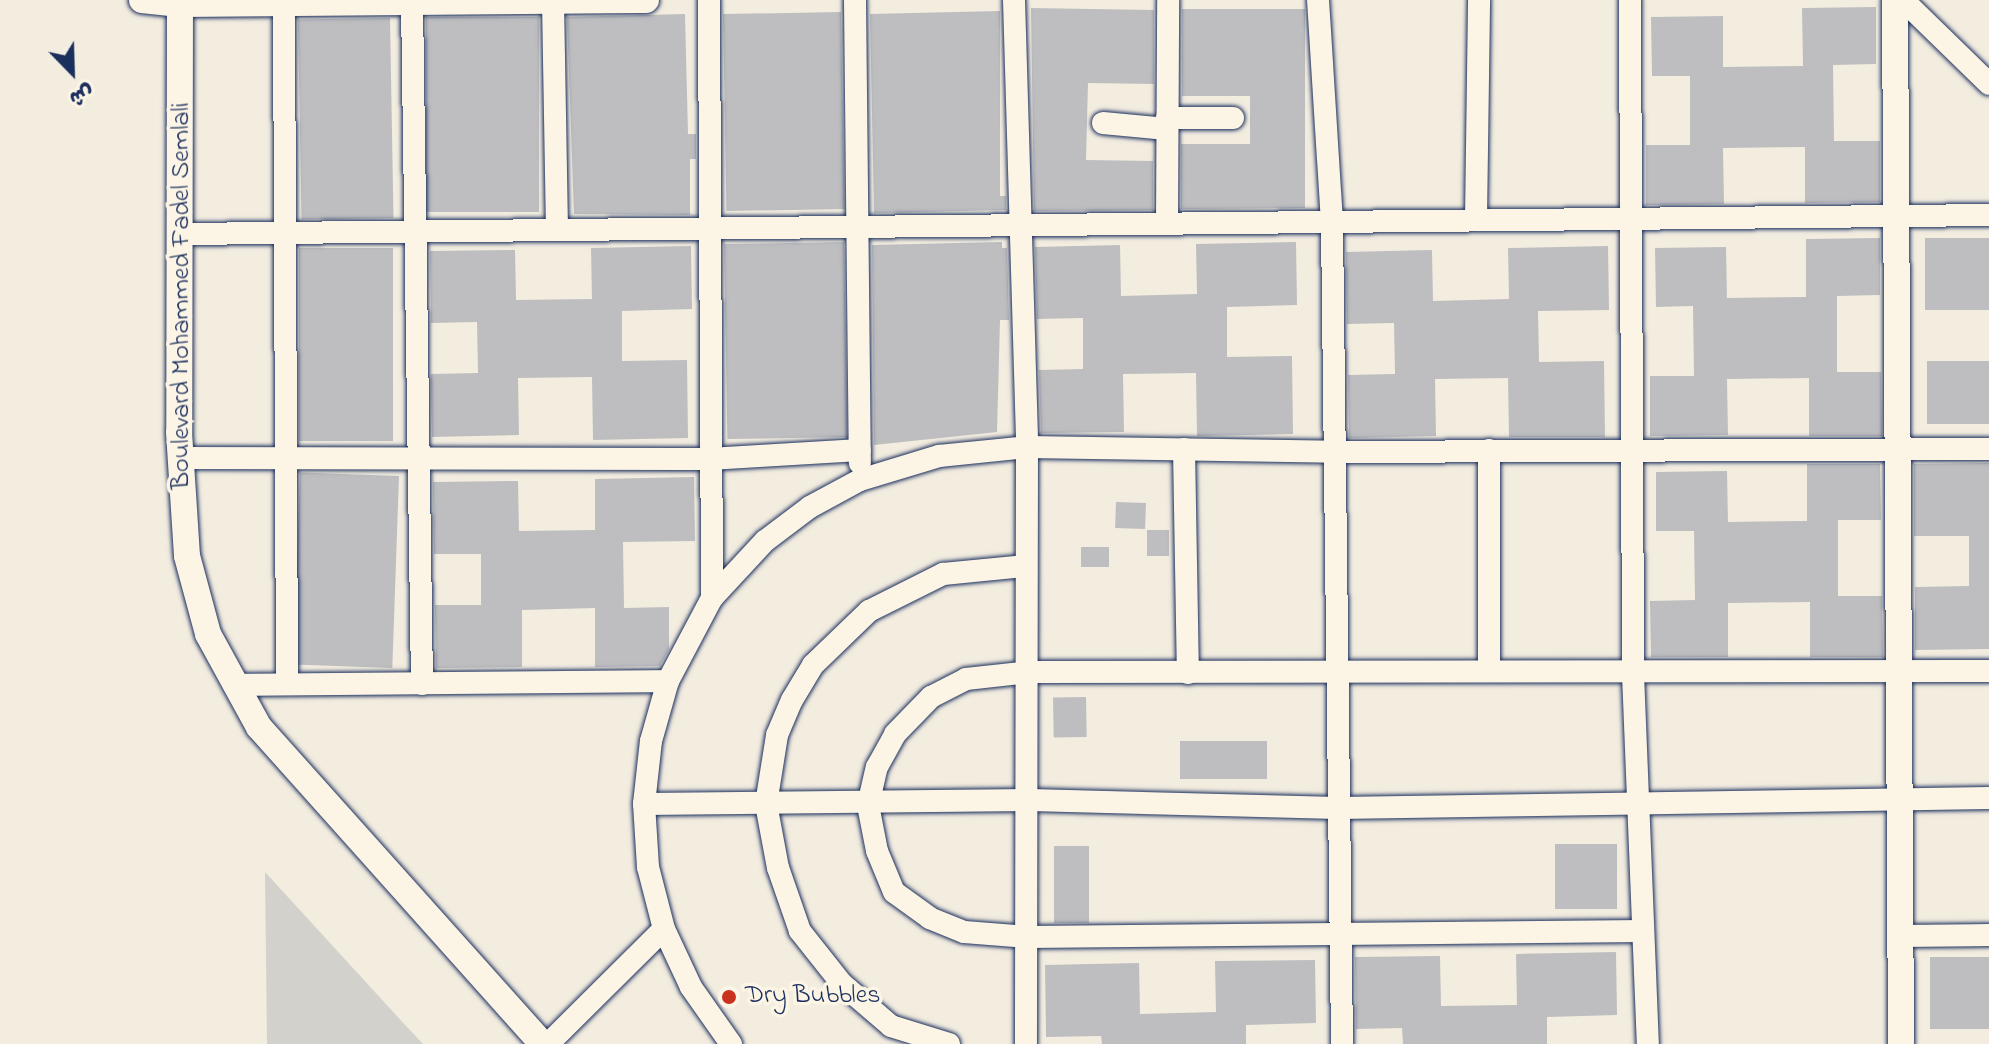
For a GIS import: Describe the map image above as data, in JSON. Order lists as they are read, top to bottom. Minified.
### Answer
{"streets":{"street":["Boulevard Mohammed Fadel Semlali"]},"places":["Dry Bubbles"],"north":"bottom right"}
